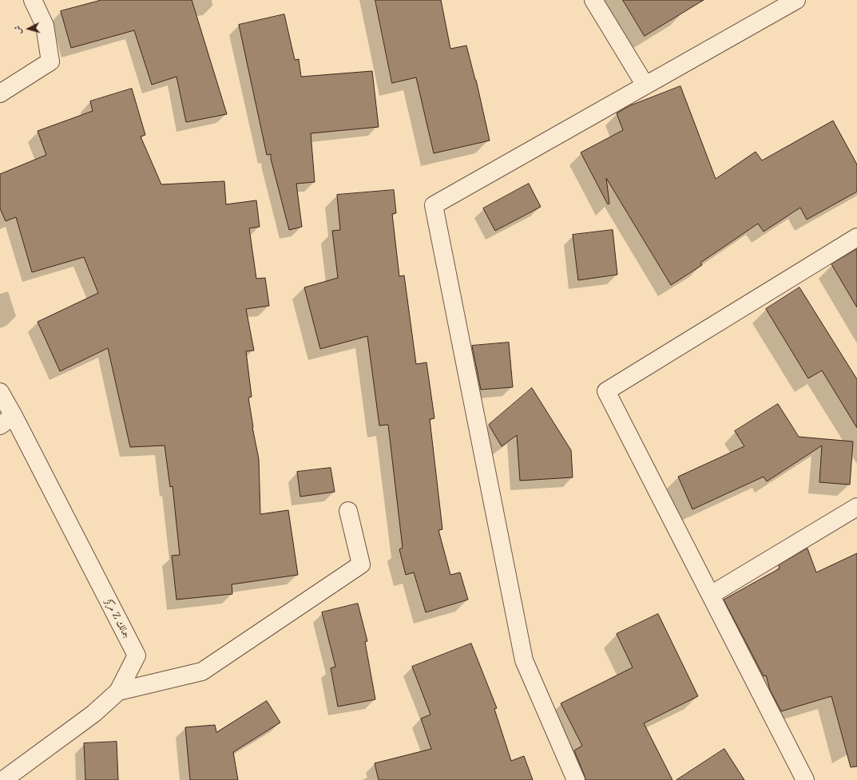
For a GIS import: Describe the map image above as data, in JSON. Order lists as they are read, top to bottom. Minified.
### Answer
{"streets":{"street":["مركز Z جمالك"]},"north":"left"}
